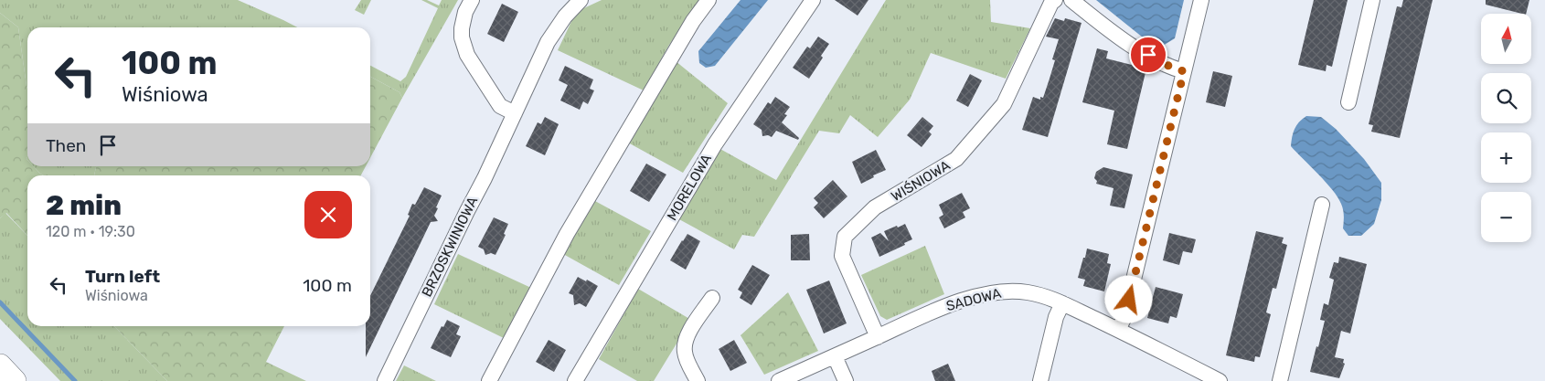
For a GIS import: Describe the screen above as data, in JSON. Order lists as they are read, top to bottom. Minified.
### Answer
{"streets":{"street":["WIŚNIOWA","MORELOWA","BRZOSKWINIOWA","SADOWA"]},"crossings":[["WIŚNIOWA","SADOWA"]],"north":"top","page":{"map_buttons":["+","−"],"turn":["100 m","Wiśniowa"],"then":"Then","heading":["2 min","120 m · 19:30"],"list":[{"name":"Turn left","note":"Wiśniowa","value":"100 m"}]}}
